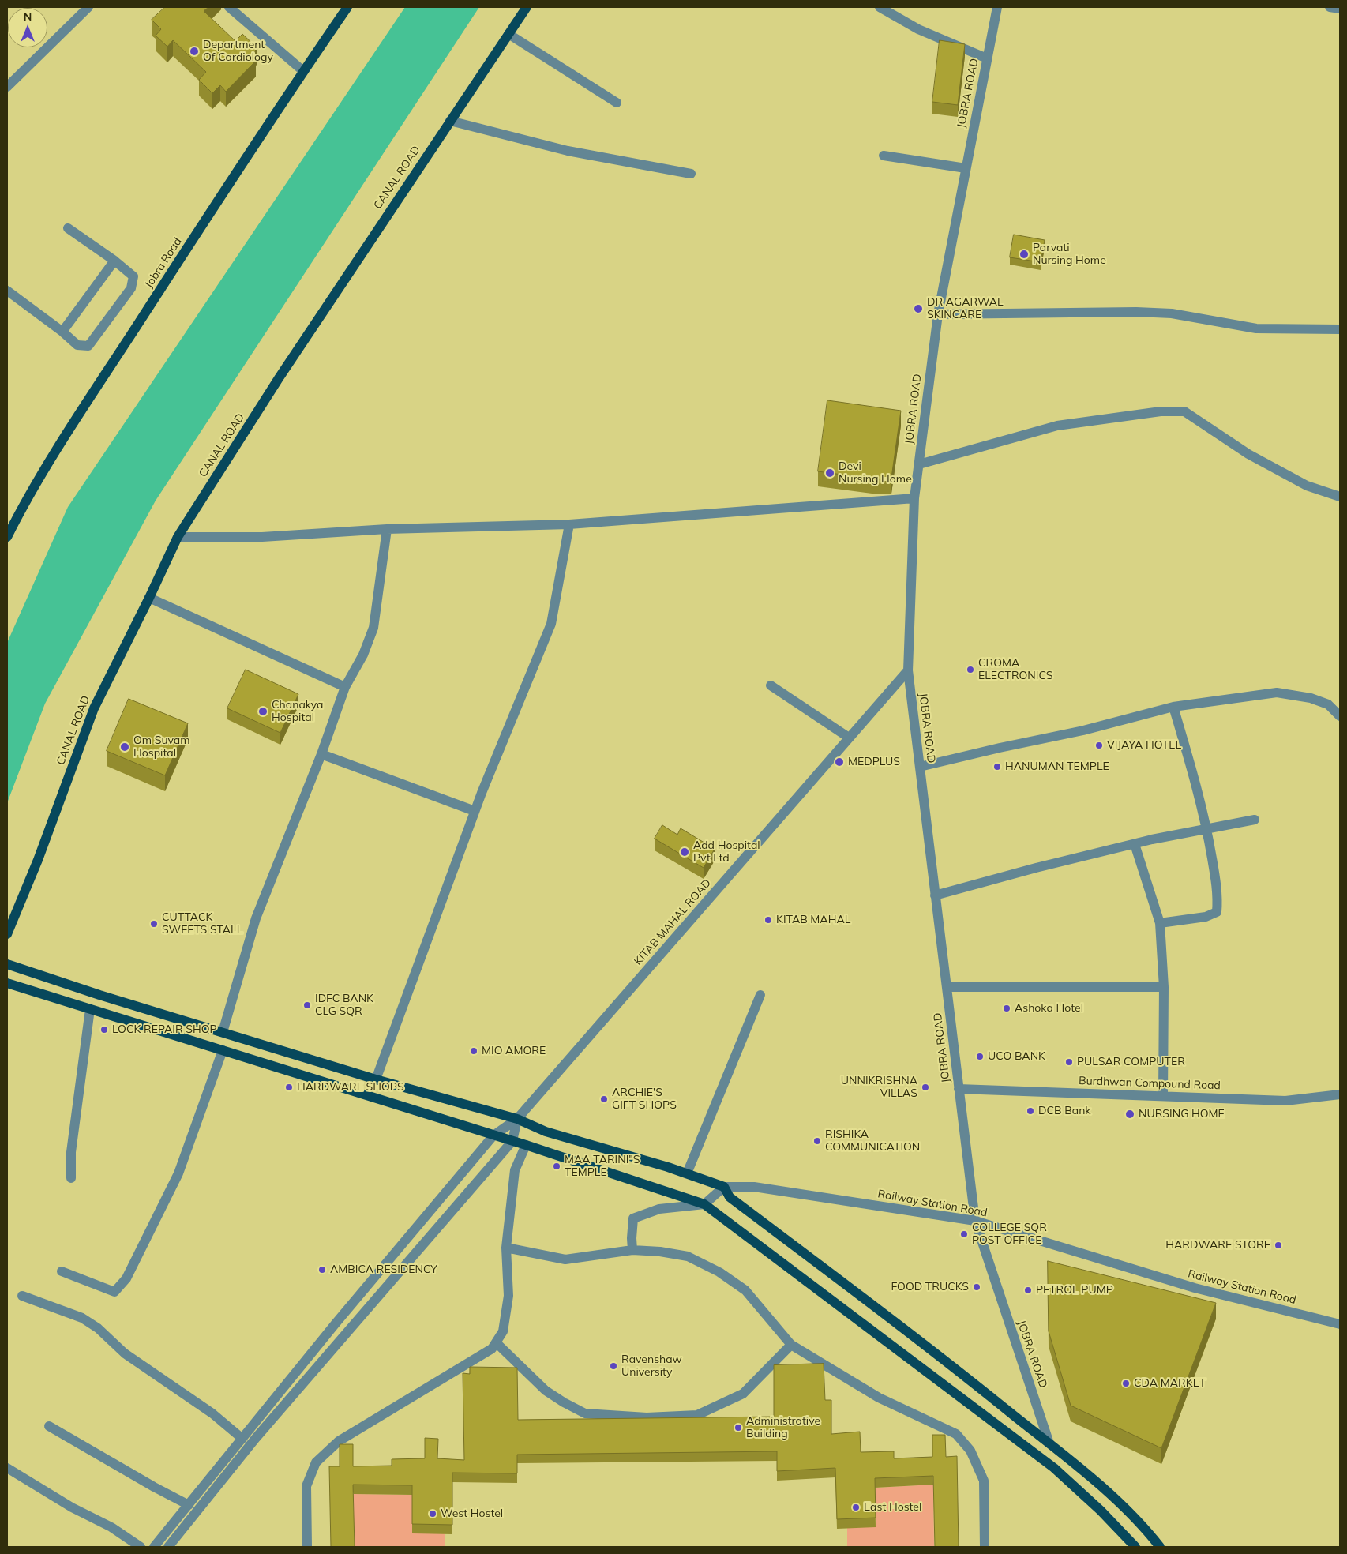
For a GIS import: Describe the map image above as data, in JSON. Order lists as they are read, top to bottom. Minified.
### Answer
{"streets":{"main road":["CANAL ROAD","Jobra Road"],"street":["JOBRA ROAD","KITAB MAHAL ROAD","Burdhwan Compound Road","Railway Station Road"]},"crossings":[["JOBRA ROAD","KITAB MAHAL ROAD"],["JOBRA ROAD","Burdhwan Compound Road"],["JOBRA ROAD","Railway Station Road"]],"places":["Department Of Cardiology","Parvati Nursing Home","DR AGARWAL SKINCARE","Devi Nursing Home","CROMA ELECTRONICS","Chanakya Hospital","VIJAYA HOTEL","Om Suvam Hospital","MEDPLUS","HANUMAN TEMPLE","Add Hospital Pvt Ltd","KITAB MAHAL","CUTTACK SWEETS STALL","IDFC BANK CLG SQR","Ashoka Hotel","LOCK REPAIR SHOP","MIO AMORE","UCO BANK","PULSAR COMPUTER","HARDWARE SHOPS","UNNIKRISHNA VILLAS","ARCHIE'S GIFT SHOPS","DCB Bank","NURSING HOME","RISHIKA COMMUNICATION","MAA TARINI\"S TEMPLE","COLLEGE SQR POST OFFICE","HARDWARE STORE","AMBICA RESIDENCY","FOOD TRUCKS","PETROL PUMP","Ravenshaw University","CDA MARKET","Administrative Building","East Hostel","West Hostel"],"north":"top"}
